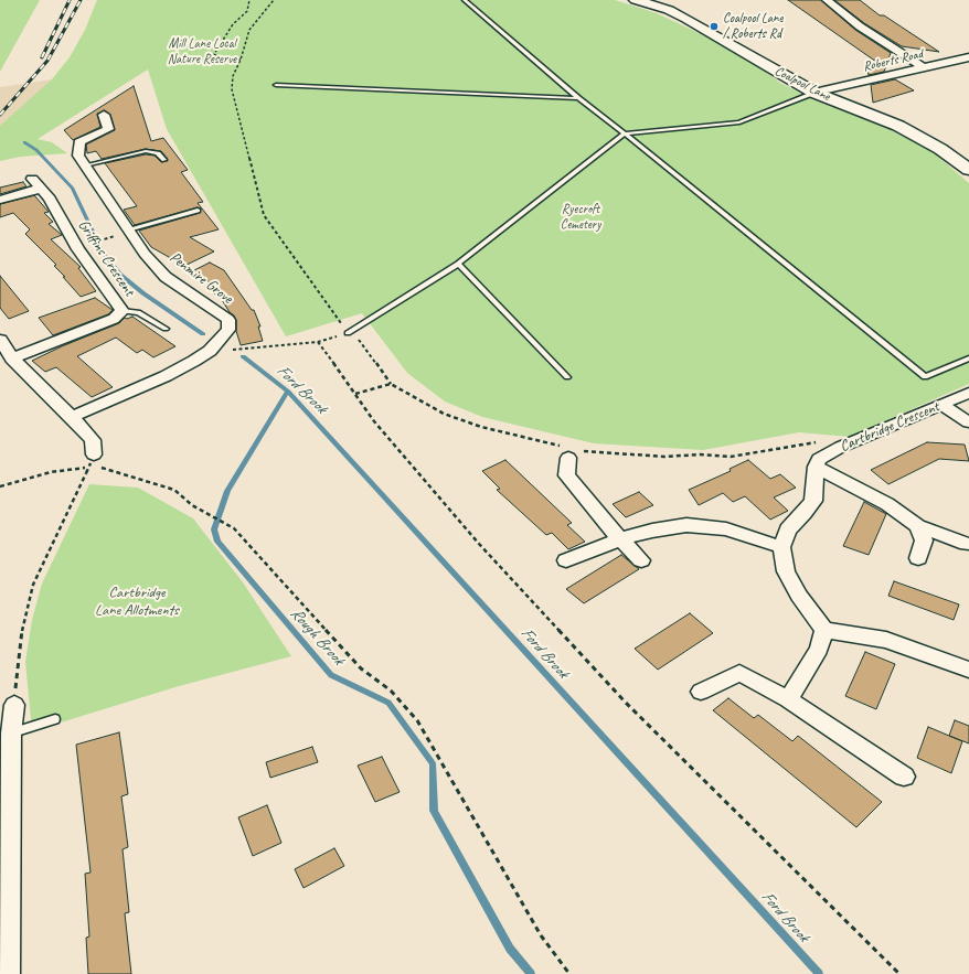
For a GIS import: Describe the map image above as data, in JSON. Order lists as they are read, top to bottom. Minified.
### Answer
{"streets":{"street":["Roberts Road","Coalpool Lane","Griffins Crescent","Penmire Grove","Cartbridge Crescent"]},"crossings":[["Roberts Road","Coalpool Lane"]],"water":["Ford Brook","Rough Brook"],"parks":["Mill Lane Local Nature Reserve","Ryecroft Cemetery","Cartbridge Lane Allotments"],"places":["Coalpool Lane / Roberts Rd"]}
